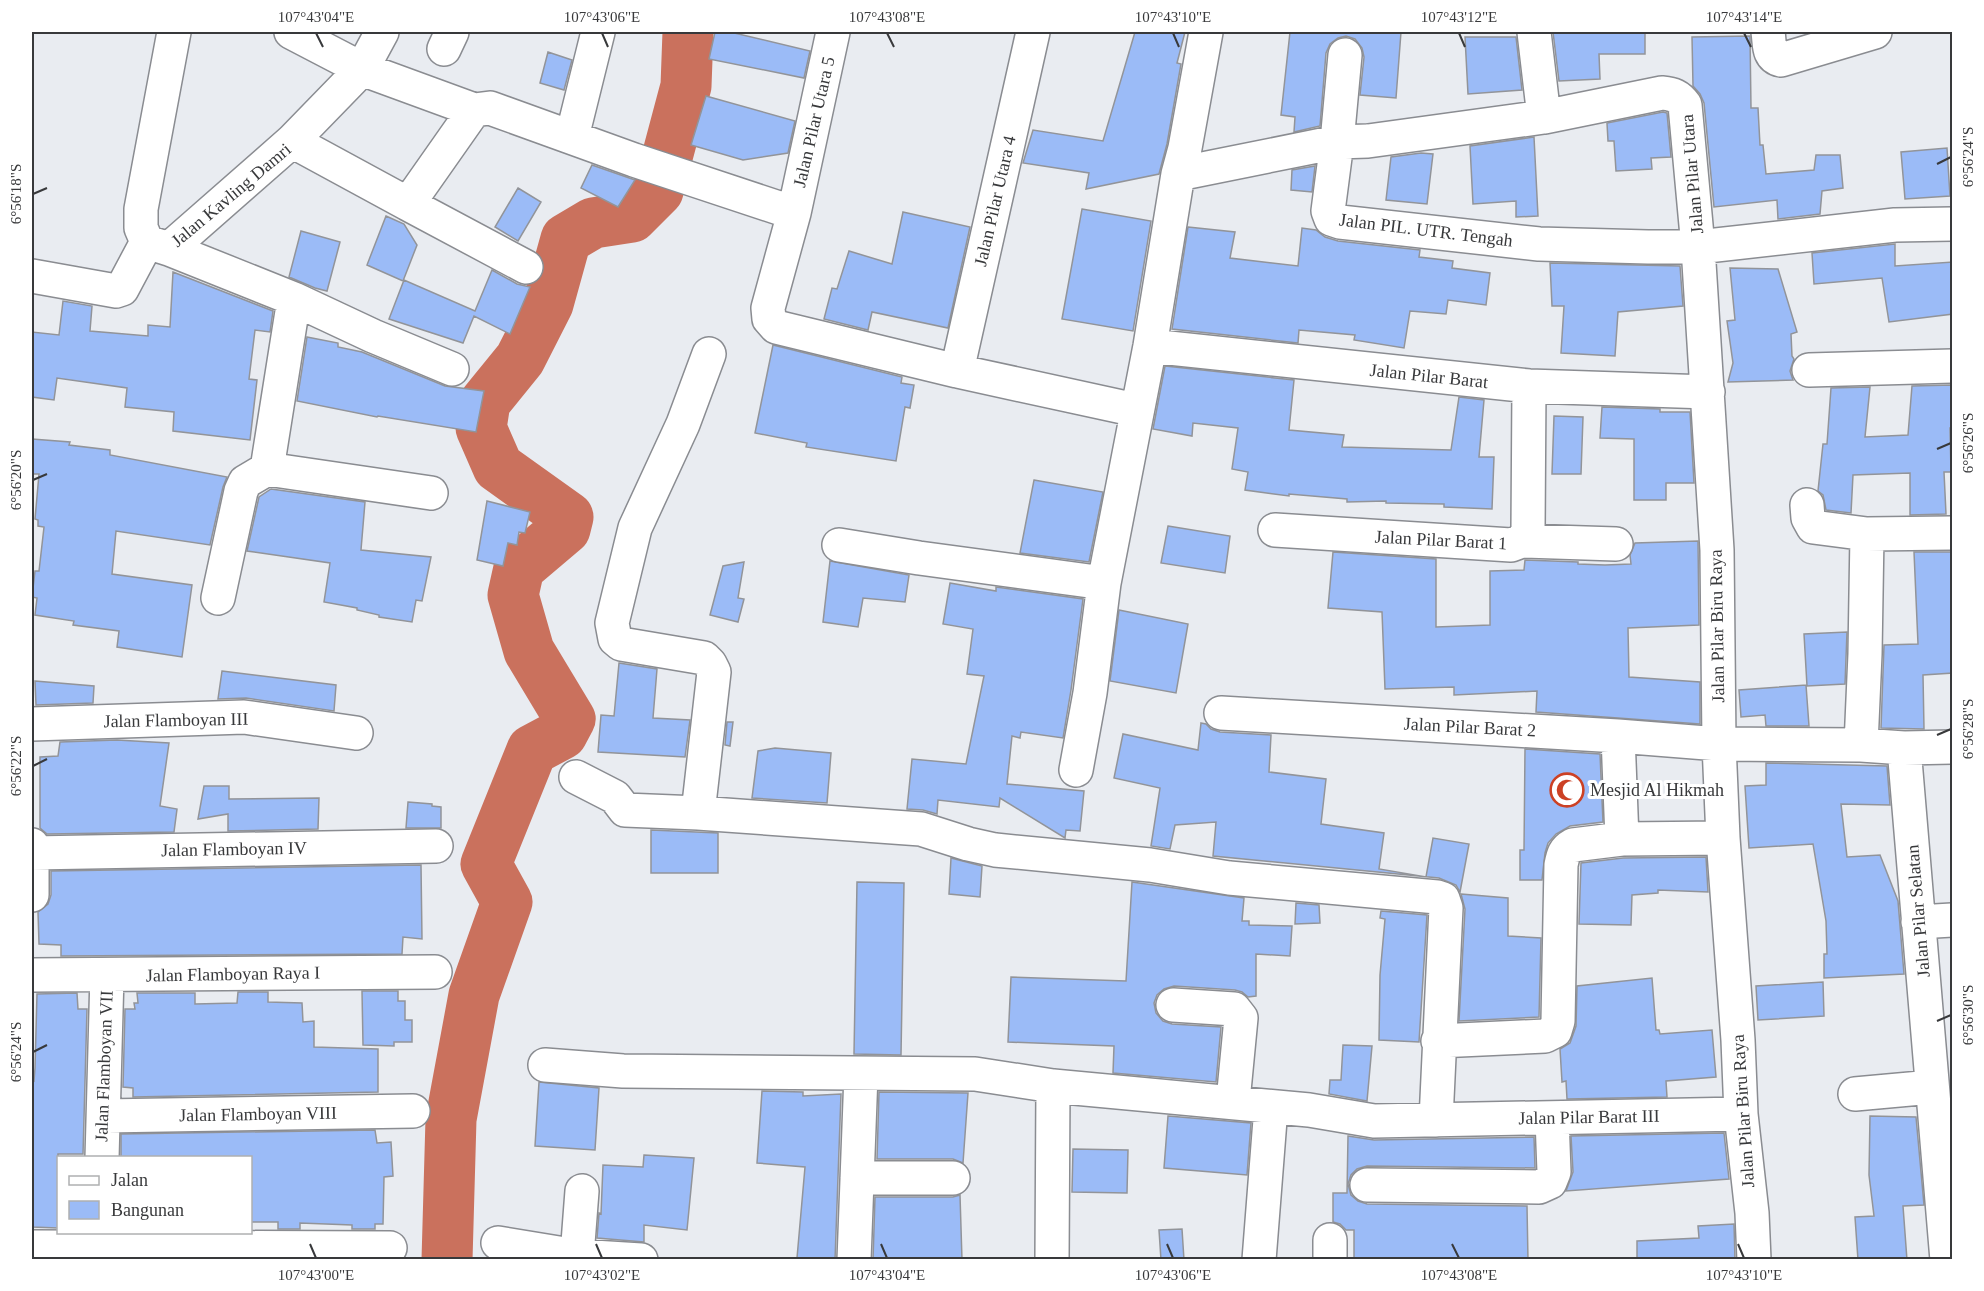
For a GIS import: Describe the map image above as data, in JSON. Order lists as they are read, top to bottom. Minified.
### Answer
{"streets":{"street":["Jalan Pilar Utara 5","Jalan Pilar Utara","Jalan Kavling Damri","Jalan Pilar Utara 4","Jalan PIL. UTR. Tengah","Jalan Pilar Barat","Jalan Pilar Barat 1","Jalan Pilar Biru Raya","Jalan Flamboyan III","Jalan Pilar Barat 2","Jalan Flamboyan IV","Jalan Pilar Selatan","Jalan Flamboyan Raya I","Jalan Flamboyan VII","Jalan Flamboyan VIII","Jalan Pilar Barat III"]},"crossings":[["Jalan Pilar Utara 5","Jalan Pilar Utara 4"],["Jalan Pilar Utara","Jalan PIL. UTR. Tengah"],["Jalan Pilar Utara","Jalan Pilar Biru Raya"],["Jalan PIL. UTR. Tengah","Jalan Pilar Biru Raya"],["Jalan Pilar Barat","Jalan Pilar Barat 1"],["Jalan Pilar Barat","Jalan Pilar Biru Raya"],["Jalan Pilar Biru Raya","Jalan Pilar Barat 2"],["Jalan Pilar Biru Raya","Jalan Pilar Barat III"],["Jalan Flamboyan Raya I","Jalan Flamboyan VII"],["Jalan Flamboyan VII","Jalan Flamboyan VIII"]],"places":{"mosque":["Mesjid Al Hikmah"]},"legend":["Jalan","Bangunan"],"coordinates":["107°43'04\"E","107°43'06\"E","107°43'08\"E","107°43'10\"E","107°43'12\"E","107°43'14\"E","6°56'24\"S","6°56'18\"S","6°56'26\"S","6°56'20\"S","6°56'28\"S","6°56'22\"S","6°56'30\"S","107°43'00\"E","107°43'02\"E"]}
